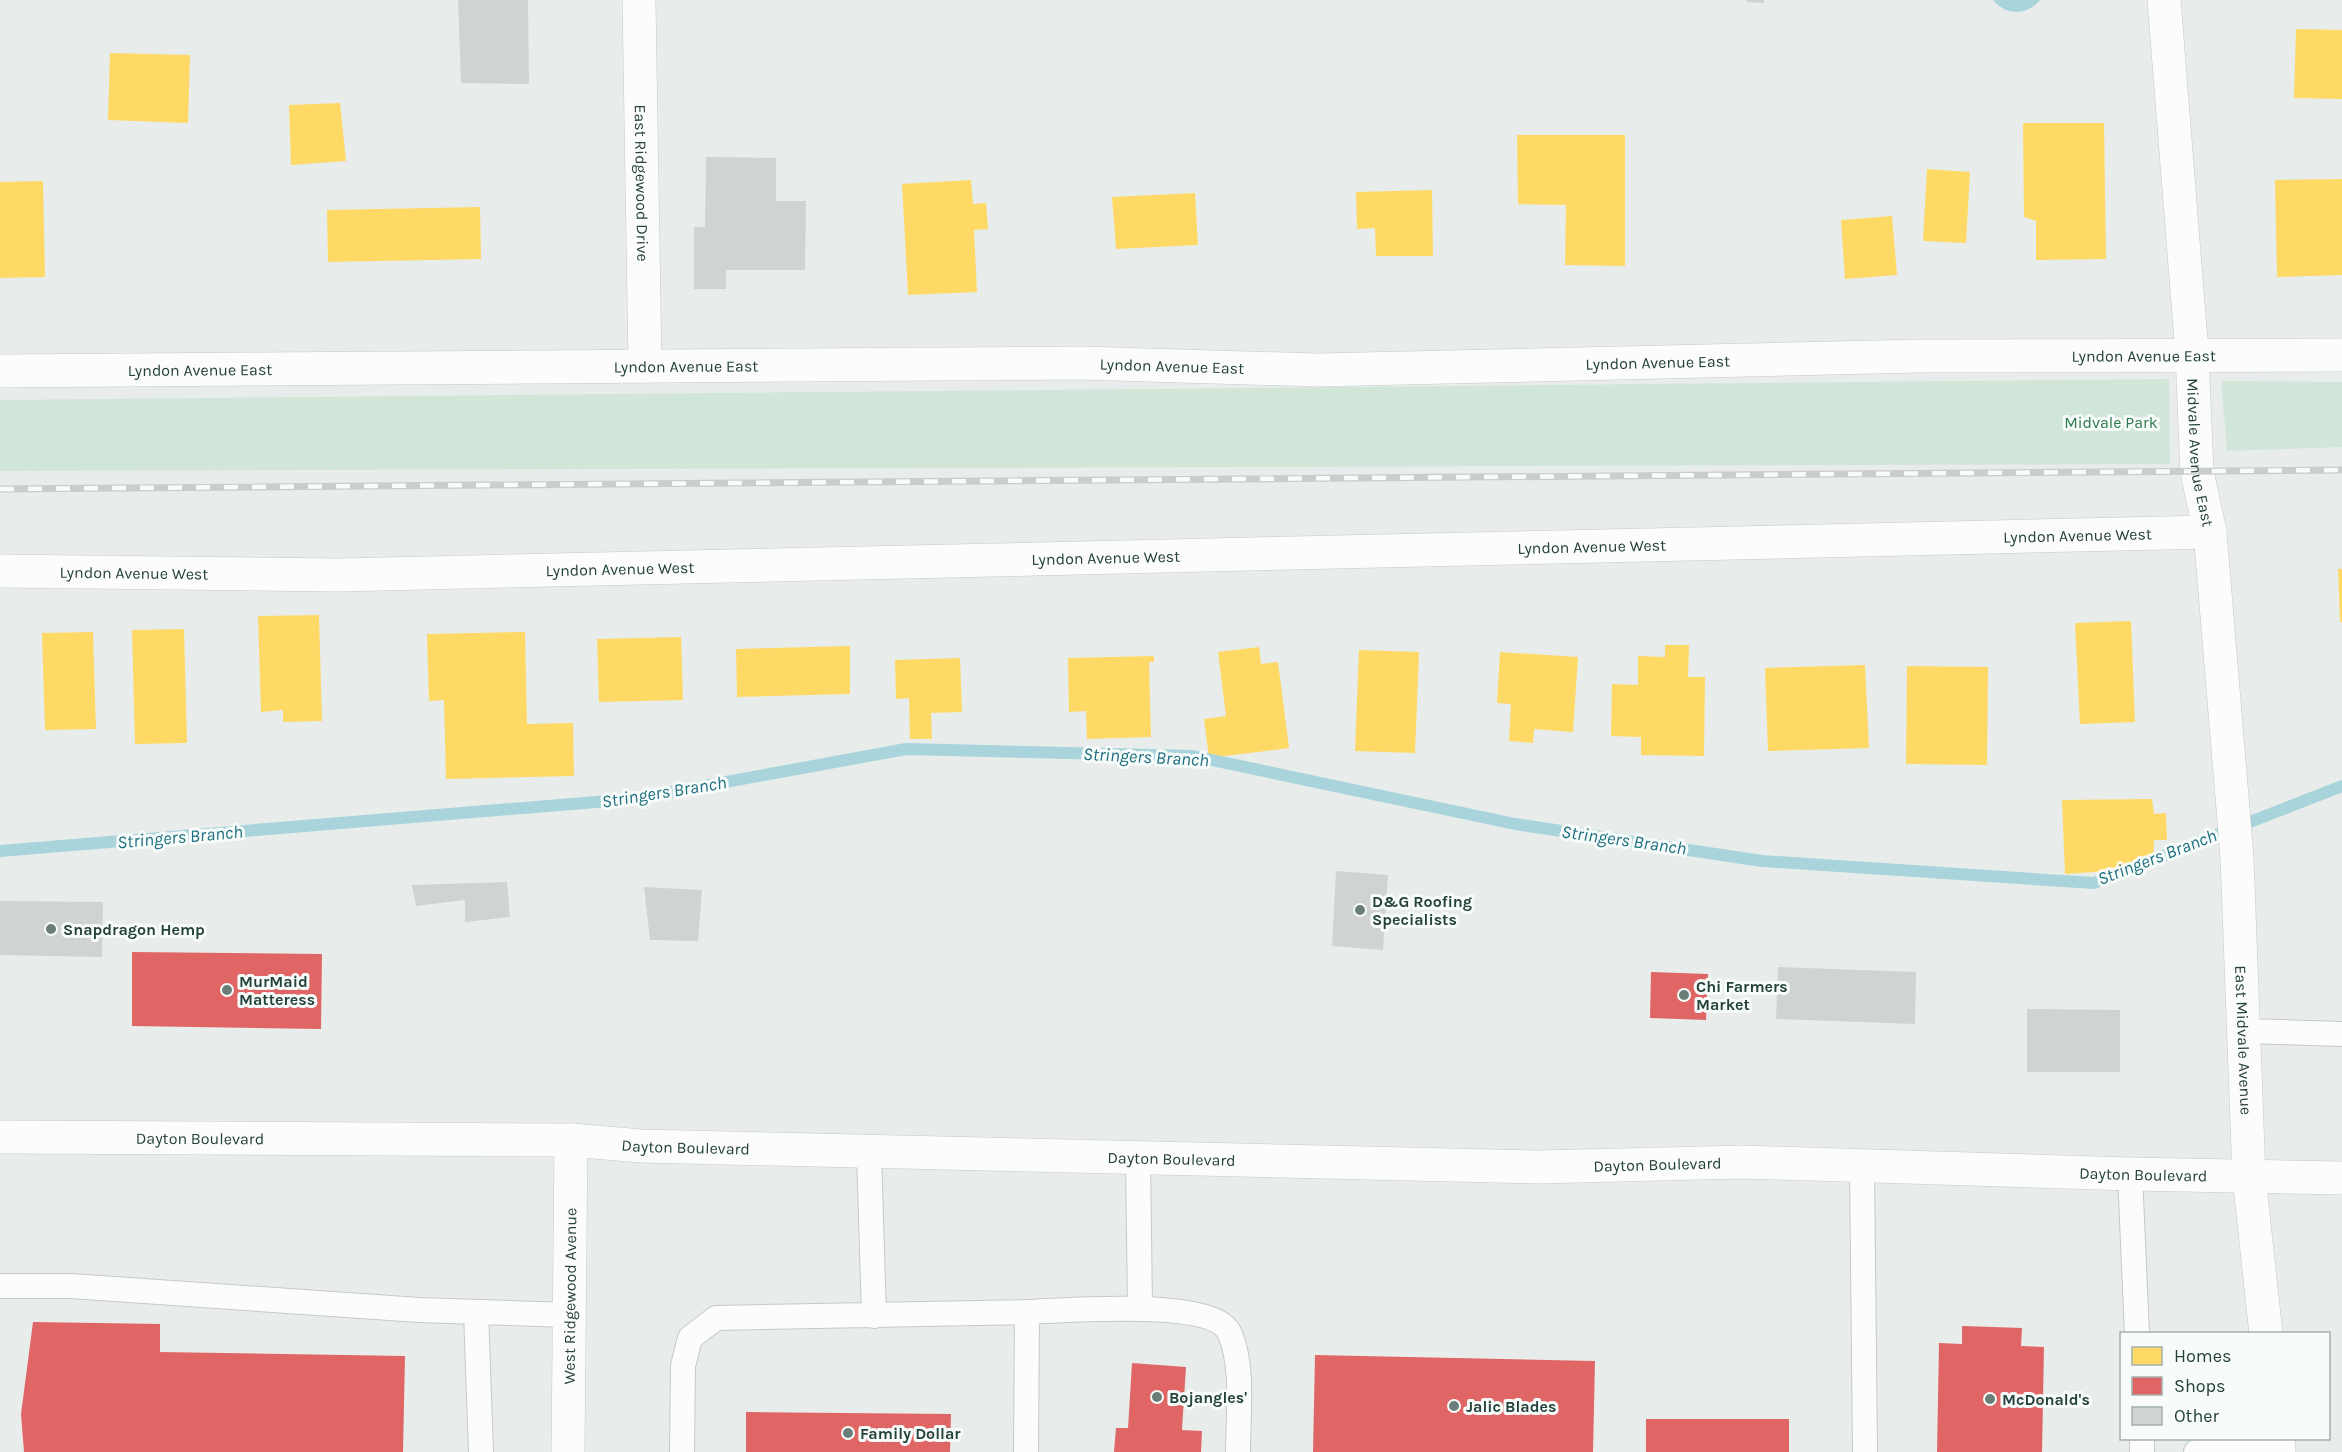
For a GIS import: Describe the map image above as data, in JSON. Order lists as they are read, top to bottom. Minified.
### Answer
{"streets":{"street":["East Ridgewood Drive","Lyndon Avenue East","Midvale Avenue East","Lyndon Avenue West","East Midvale Avenue","Dayton Boulevard","West Ridgewood Avenue"]},"crossings":[["East Ridgewood Drive","Lyndon Avenue East"],["Lyndon Avenue East","Midvale Avenue East"],["Midvale Avenue East","Lyndon Avenue West"],["Midvale Avenue East","East Midvale Avenue"],["East Midvale Avenue","Dayton Boulevard"],["Dayton Boulevard","West Ridgewood Avenue"]],"water":["Stringers Branch"],"parks":["Midvale Park"],"places":["D&G Roofing Specialists","Snapdragon Hemp","MurMaid Matteress","Chi Farmers Market","Bojangles'","McDonald's","Jalic Blades","Family Dollar"],"legend":["Homes","Shops","Other"]}
